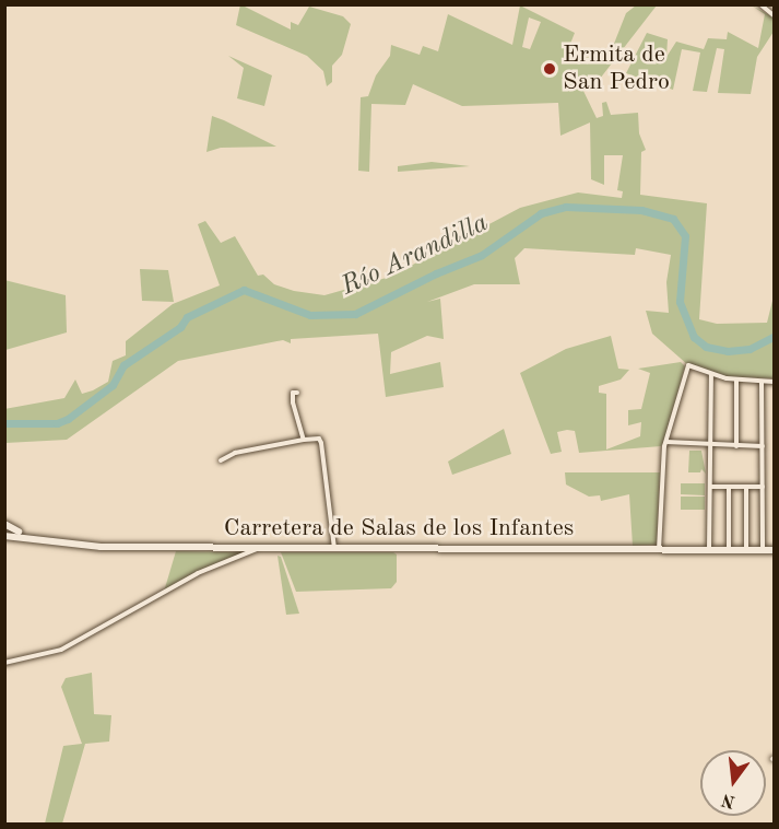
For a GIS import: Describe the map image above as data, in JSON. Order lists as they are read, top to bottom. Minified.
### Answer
{"streets":{"main road":["Carretera de Salas de los Infantes"]},"water":["Río Arandilla"],"places":["Ermita de San Pedro"],"north":"bottom"}
